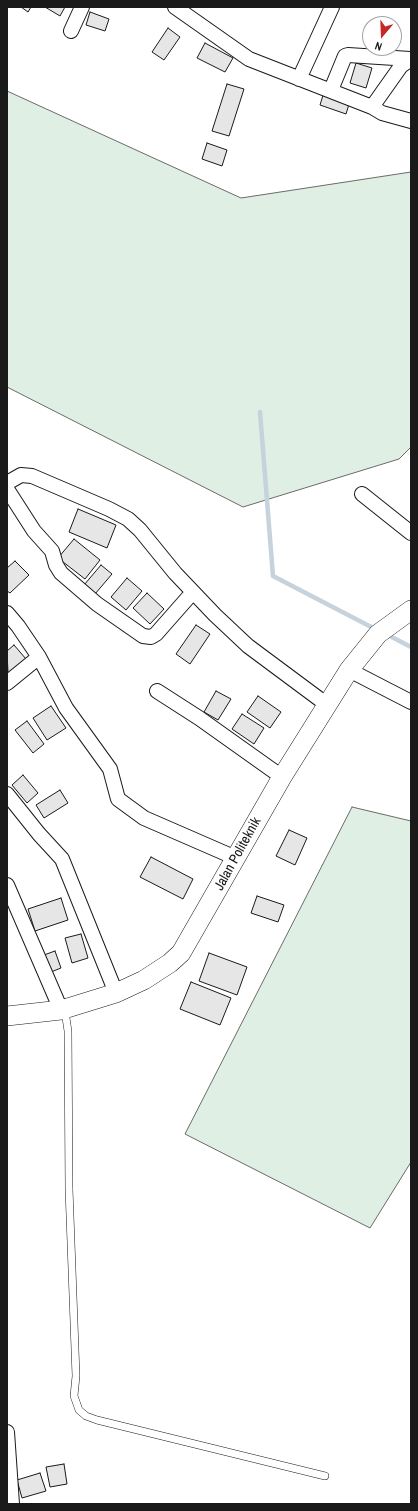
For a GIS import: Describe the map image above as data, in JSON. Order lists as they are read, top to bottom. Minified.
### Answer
{"streets":{"street":["Jalan Politeknik"]},"north":"bottom"}
